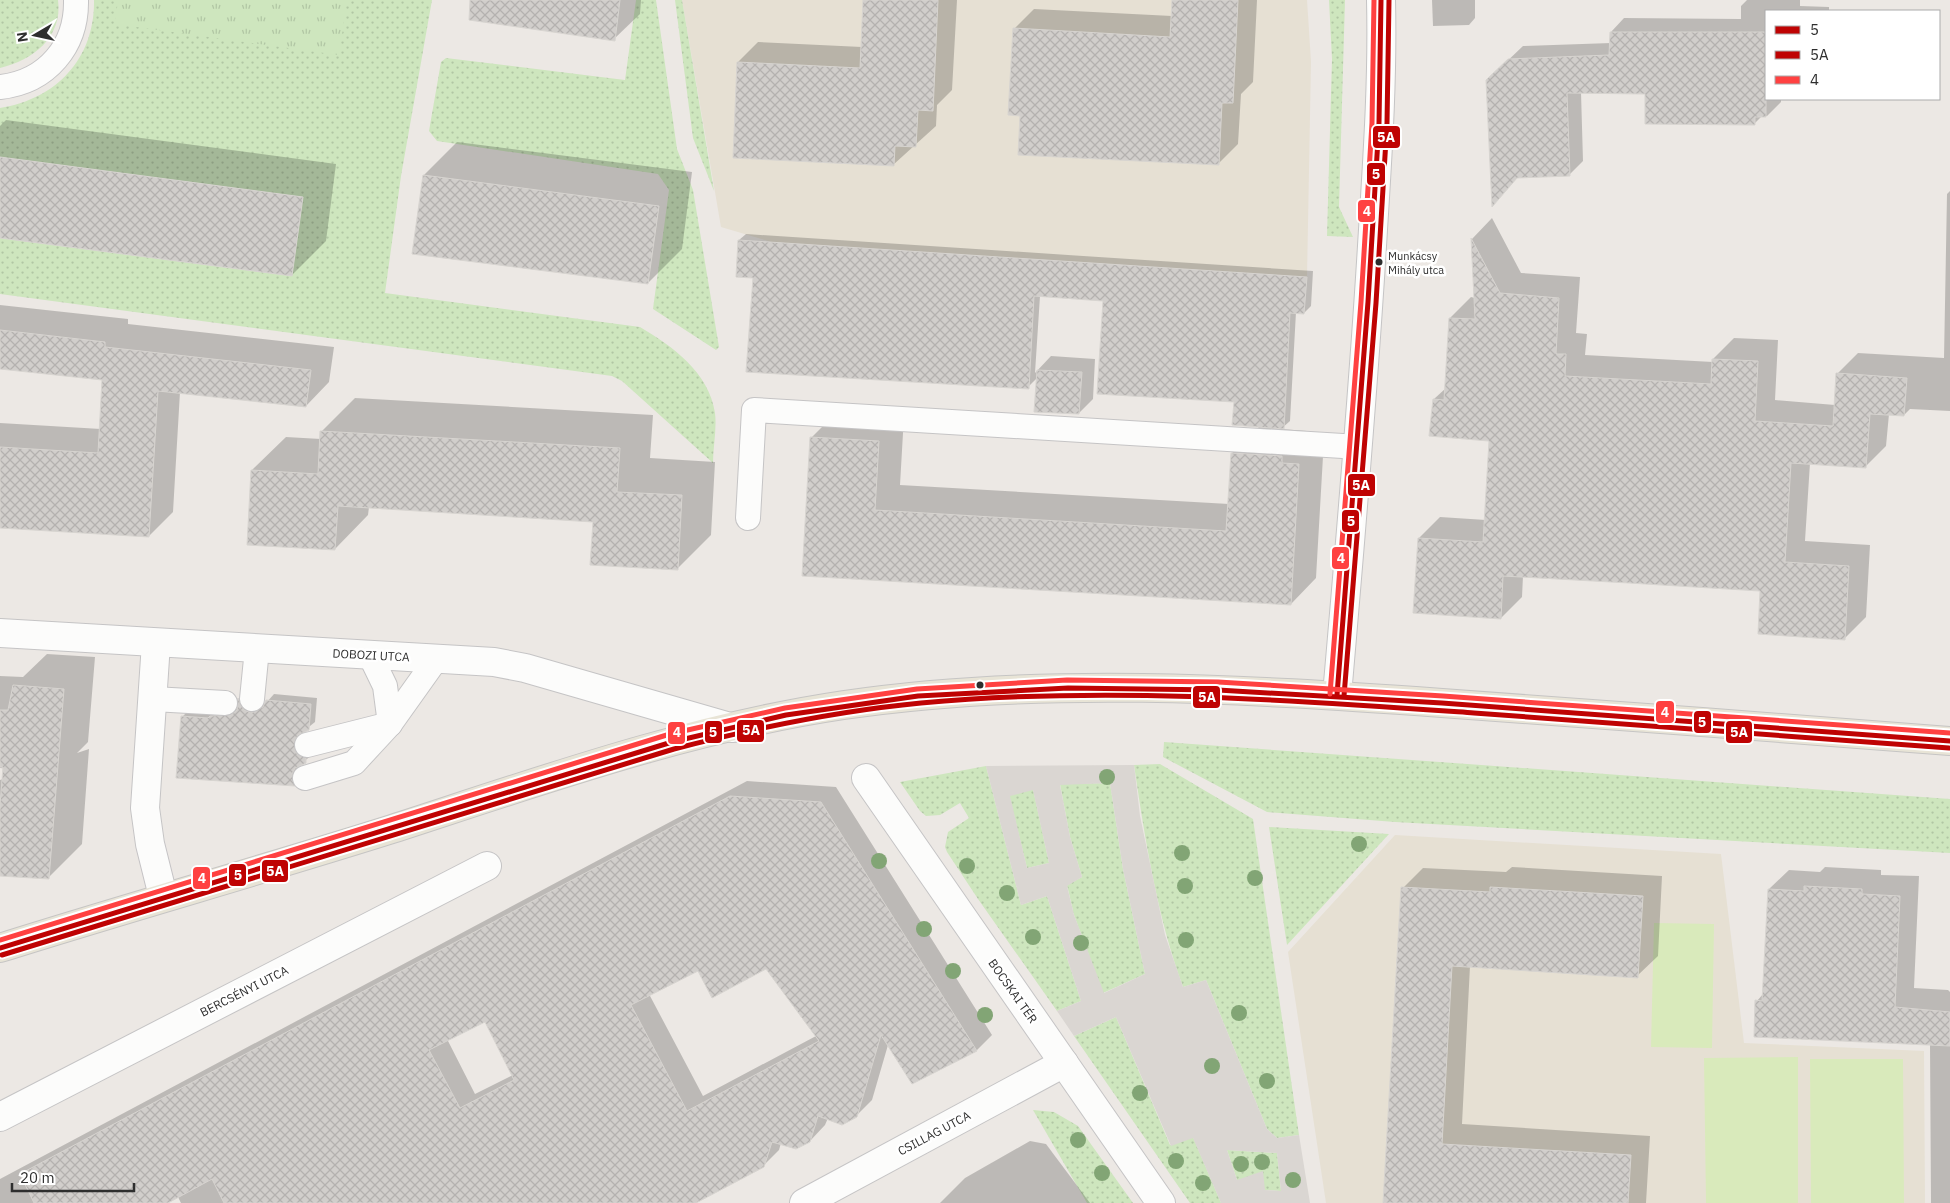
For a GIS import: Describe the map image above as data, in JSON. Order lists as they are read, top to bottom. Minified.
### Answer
{"streets":{"street":["DOBOZI UTCA","BERCSÉNYI UTCA","BOCSKAI TÉR","CSILLAG UTCA"]},"crossings":[["BOCSKAI TÉR","CSILLAG UTCA"]],"places":["Munkácsy Mihály utca"],"lines":["transit line 5","transit line 5A","transit line 4"],"legend":["5","5A","4"],"scale_bar":"20 m","north":"left"}
